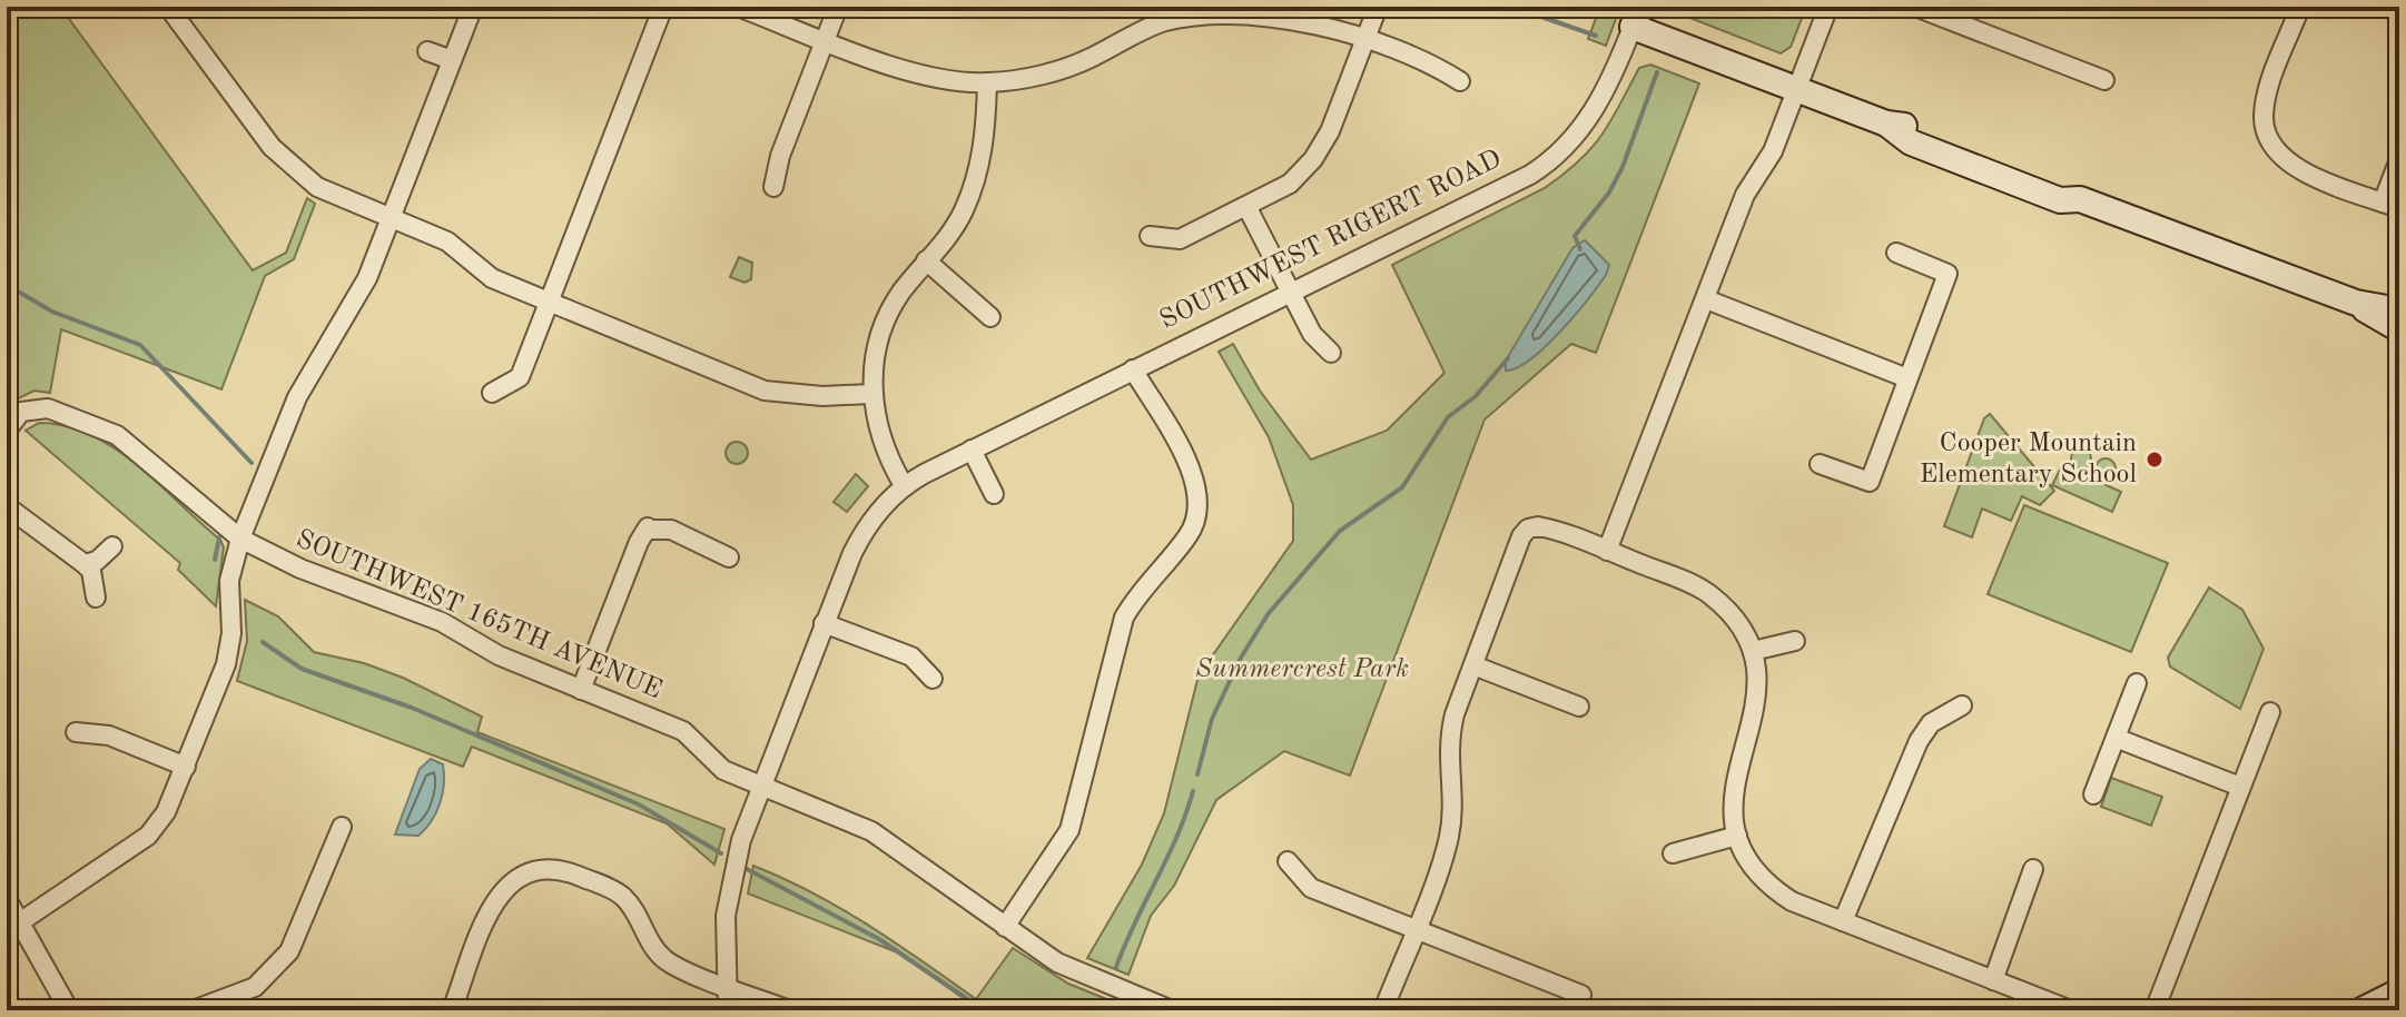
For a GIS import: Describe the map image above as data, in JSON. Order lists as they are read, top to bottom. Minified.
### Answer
{"streets":{"street":["SOUTHWEST RIGERT ROAD","SOUTHWEST 165TH AVENUE"]},"crossings":[["SOUTHWEST RIGERT ROAD","SOUTHWEST 165TH AVENUE"]],"parks":["Summercrest Park"],"places":["Cooper Mountain Elementary School"]}
